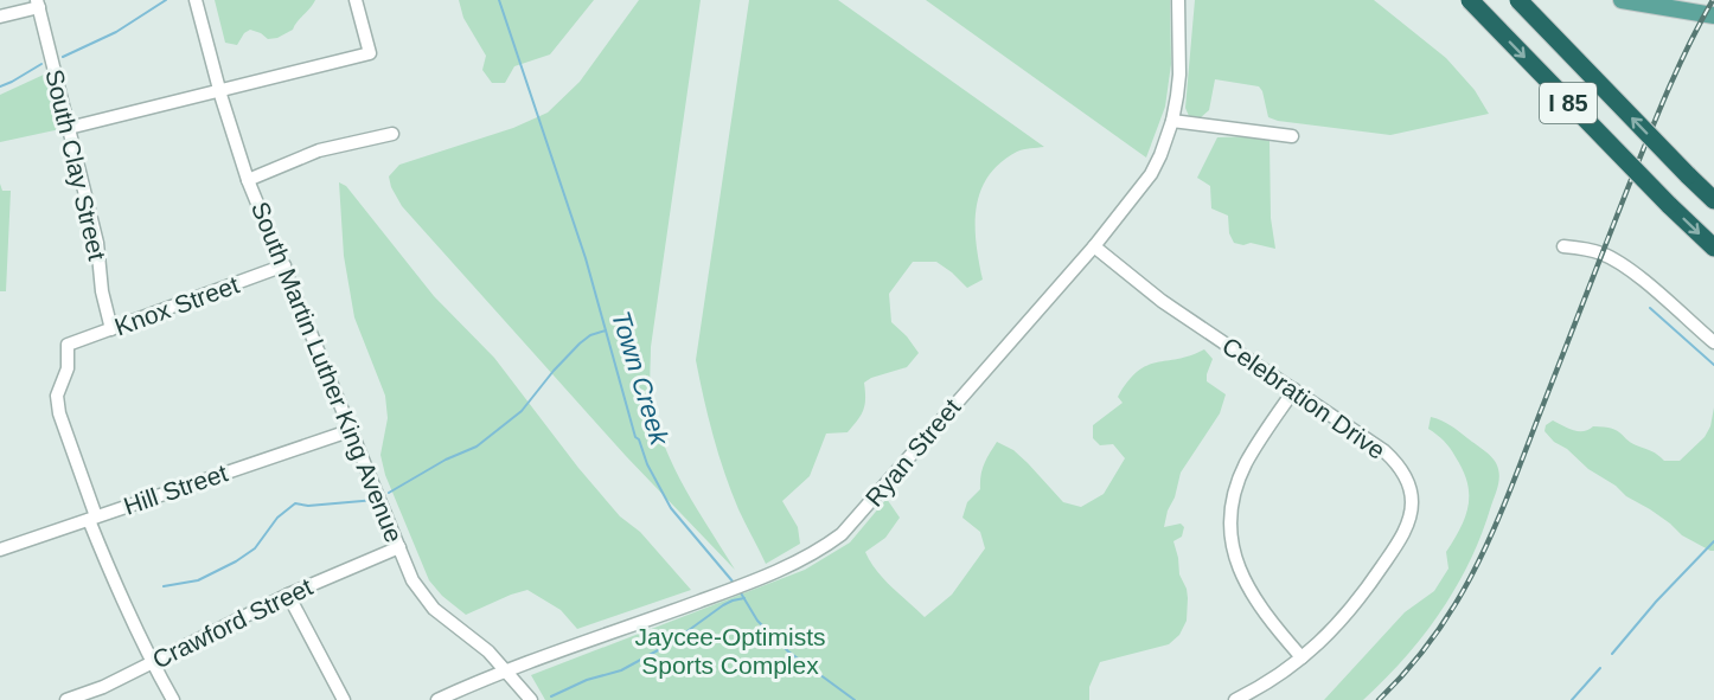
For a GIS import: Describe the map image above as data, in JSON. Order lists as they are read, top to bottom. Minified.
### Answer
{"streets":{"highway":["I 85"],"street":["South Clay Street","Knox Street","South Martin Luther King Avenue","Celebration Drive","Ryan Street","Hill Street","Crawford Street"]},"crossings":[["South Clay Street","Knox Street"],["Knox Street","South Martin Luther King Avenue"],["Knox Street","Hill Street"],["South Martin Luther King Avenue","Ryan Street"],["South Martin Luther King Avenue","Hill Street"],["South Martin Luther King Avenue","Crawford Street"],["Celebration Drive","Ryan Street"]],"water":["Town Creek"],"parks":["Jaycee-Optimists Sports Complex"]}
